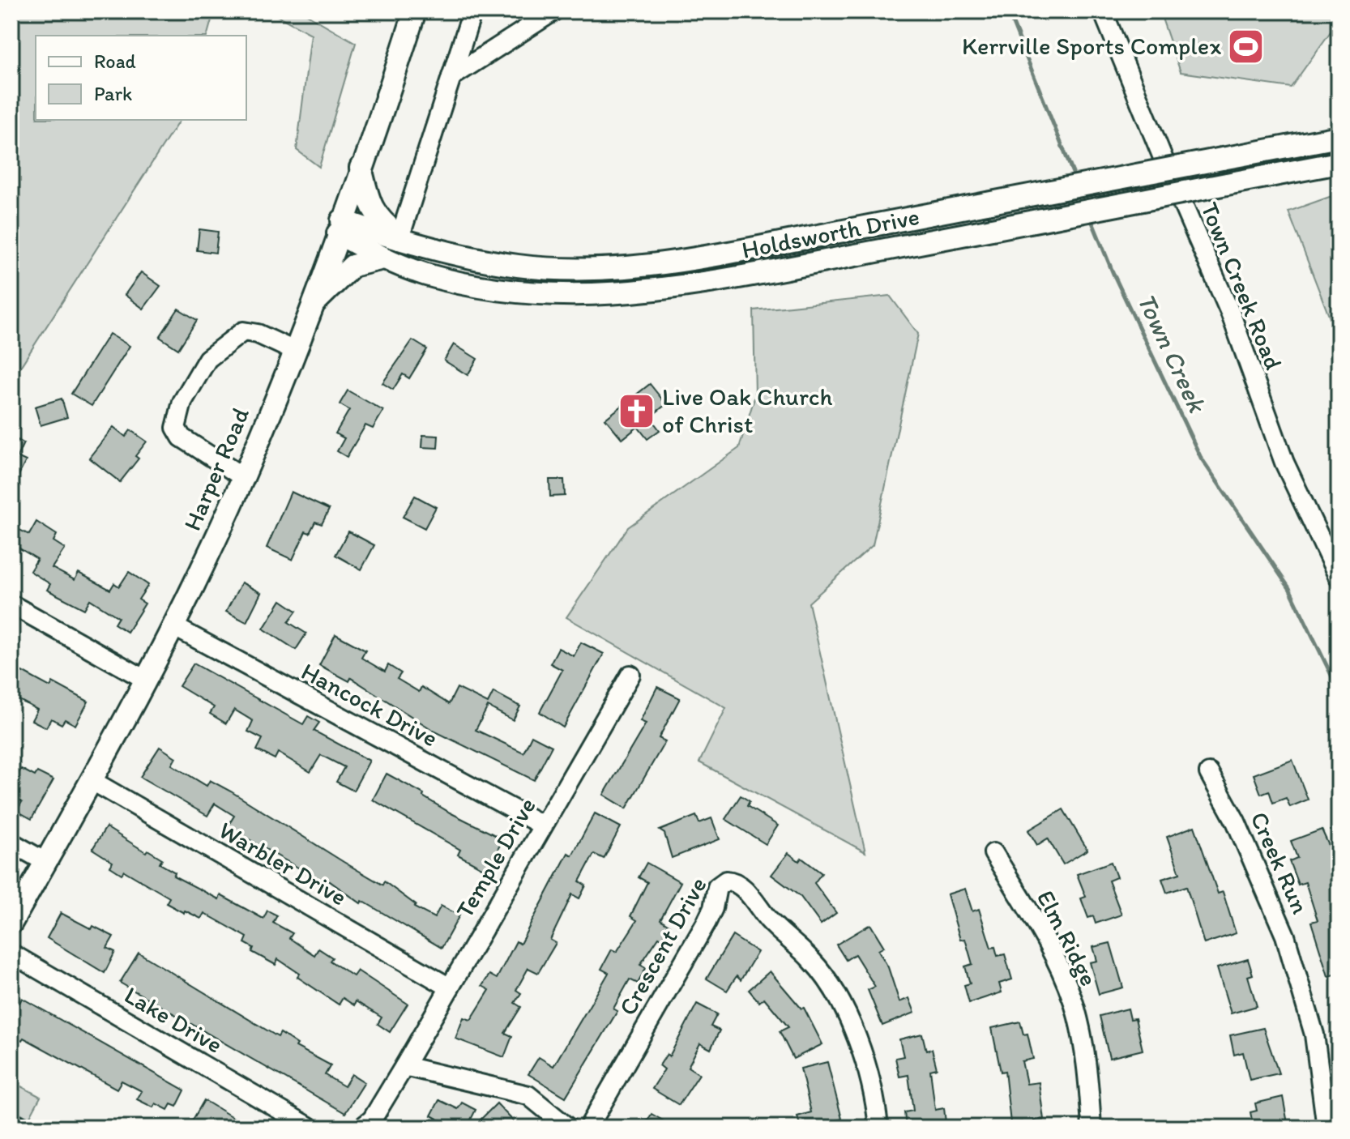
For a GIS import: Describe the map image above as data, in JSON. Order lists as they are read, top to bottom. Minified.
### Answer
{"streets":{"main road":["Holdsworth Drive","Harper Road"],"street":["Town Creek Road","Hancock Drive","Temple Drive","Creek Run","Warbler Drive","Elm Ridge","Crescent Drive","Lake Drive"]},"crossings":[["Holdsworth Drive","Harper Road"],["Harper Road","Hancock Drive"],["Harper Road","Warbler Drive"],["Hancock Drive","Temple Drive"],["Temple Drive","Warbler Drive"]],"water":["Town Creek"],"places":{"sports":["Kerrville Sports Complex"],"church":["Live Oak Church of Christ"]},"legend":["Road","Park"]}
